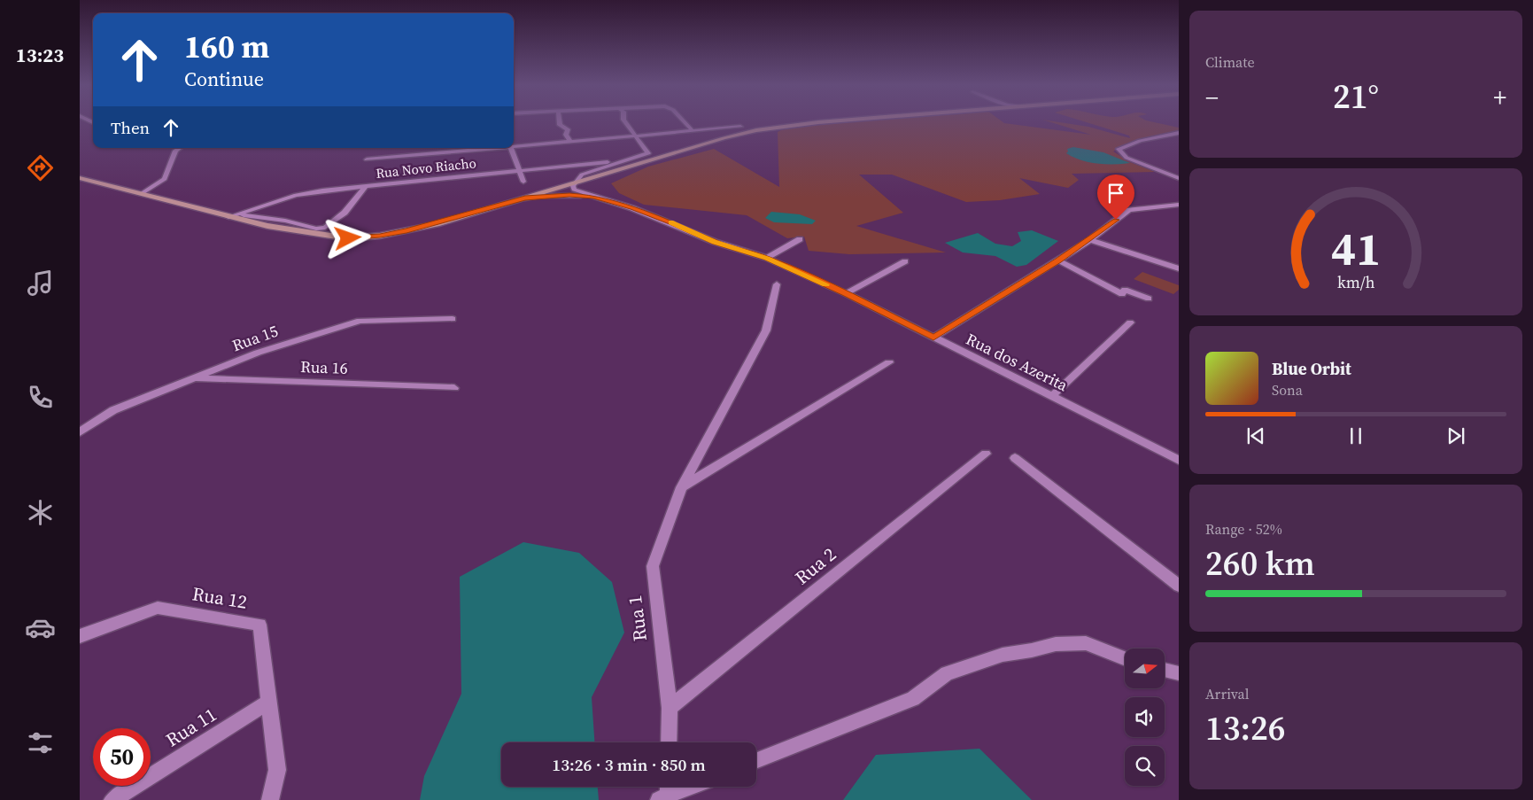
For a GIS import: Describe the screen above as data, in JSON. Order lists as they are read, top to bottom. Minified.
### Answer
{"streets":{"street":["Rua Novo Riacho","Rua 15","Rua dos Azerita","Rua 16","Rua 2","Rua 12","Rua 1","Rua 11"]},"crossings":[["Rua 15","Rua 16"],["Rua 2","Rua 1"],["Rua 12","Rua 11"]],"north":"right","page":{"tabs":"13:23","tile":["Climate",["Range · 52%","260 km"],["Arrival","13:26"]],"turn":["160 m","Continue"],"heat":["−","21°","+"],"then":"Then","song":["Blue Orbit","Sona"],"limit":"50","trip":"13:26 · 3 min · 850 m","gauge":["41","km/h"]}}
